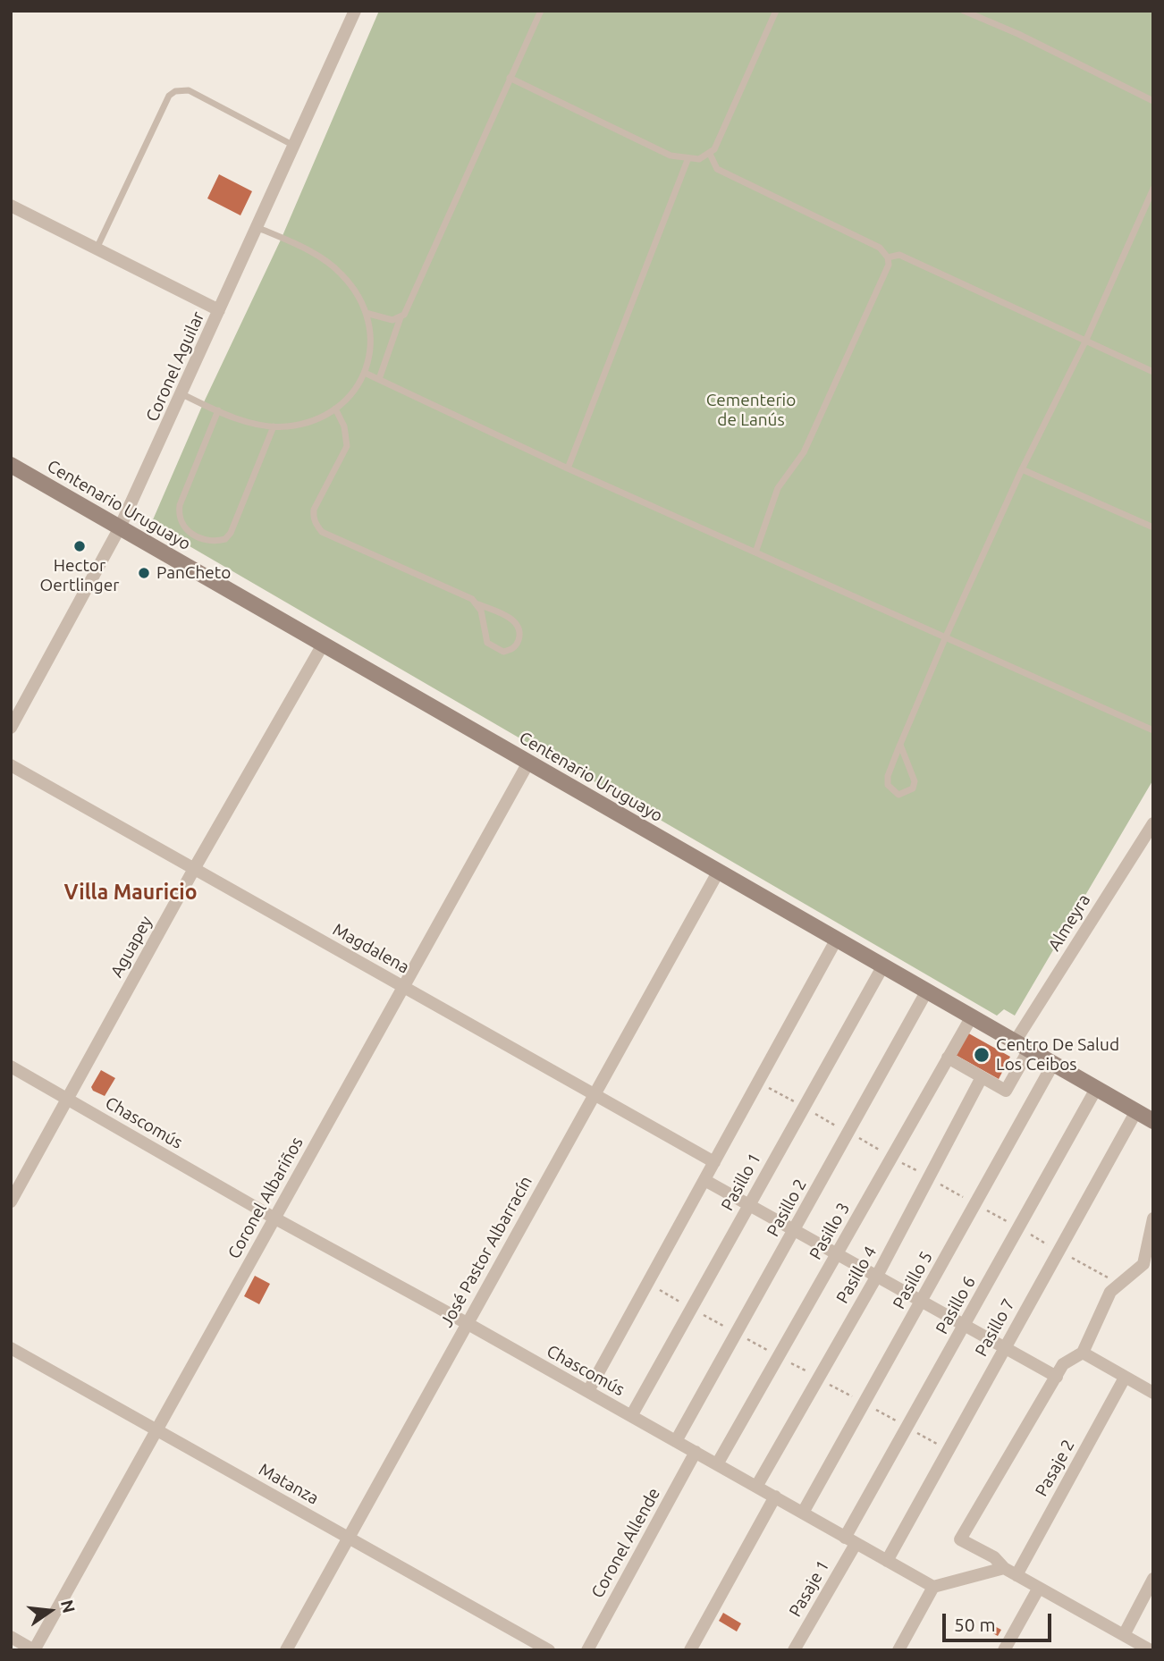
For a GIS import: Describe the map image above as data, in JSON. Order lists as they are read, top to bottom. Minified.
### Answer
{"streets":{"main road":["Centenario Uruguayo"],"street":["Coronel Aguilar","Almeyra","Aguapey","Magdalena","Chascomús","Pasillo 1","Coronel Albariños","Pasillo 2","Pasillo 3","José Pastor Albarracín","Pasillo 4","Pasillo 5","Pasillo 6","Pasillo 7","Pasaje 2","Matanza","Coronel Allende","Pasaje 1"]},"crossings":[["Coronel Aguilar","Centenario Uruguayo"],["Centenario Uruguayo","Almeyra"],["Centenario Uruguayo","Aguapey"],["Centenario Uruguayo","Pasillo 1"],["Centenario Uruguayo","Coronel Albariños"],["Centenario Uruguayo","Pasillo 2"],["Centenario Uruguayo","Pasillo 3"],["Centenario Uruguayo","José Pastor Albarracín"],["Centenario Uruguayo","Pasillo 5"],["Centenario Uruguayo","Pasillo 6"],["Centenario Uruguayo","Pasillo 7"],["Almeyra","Pasillo 4"],["Aguapey","Magdalena"],["Aguapey","Chascomús"],["Magdalena","Coronel Albariños"],["Magdalena","José Pastor Albarracín"],["Chascomús","Pasillo 1"],["Chascomús","Coronel Albariños"],["Chascomús","Pasillo 2"],["Chascomús","Pasillo 3"],["Chascomús","José Pastor Albarracín"],["Chascomús","Pasillo 4"],["Chascomús","Pasillo 5"],["Chascomús","Pasillo 6"],["Chascomús","Pasillo 7"],["Chascomús","Coronel Allende"],["Chascomús","Pasaje 1"],["Coronel Albariños","Matanza"],["José Pastor Albarracín","Matanza"],["Pasillo 6","Pasaje 1"]],"districts":["Villa Mauricio"],"parks":["Cementerio de Lanús"],"places":["Hector Oertlinger","PanCheto","Centro De Salud Los Ceibos"],"scale_bar":"50 m","north":"right"}
